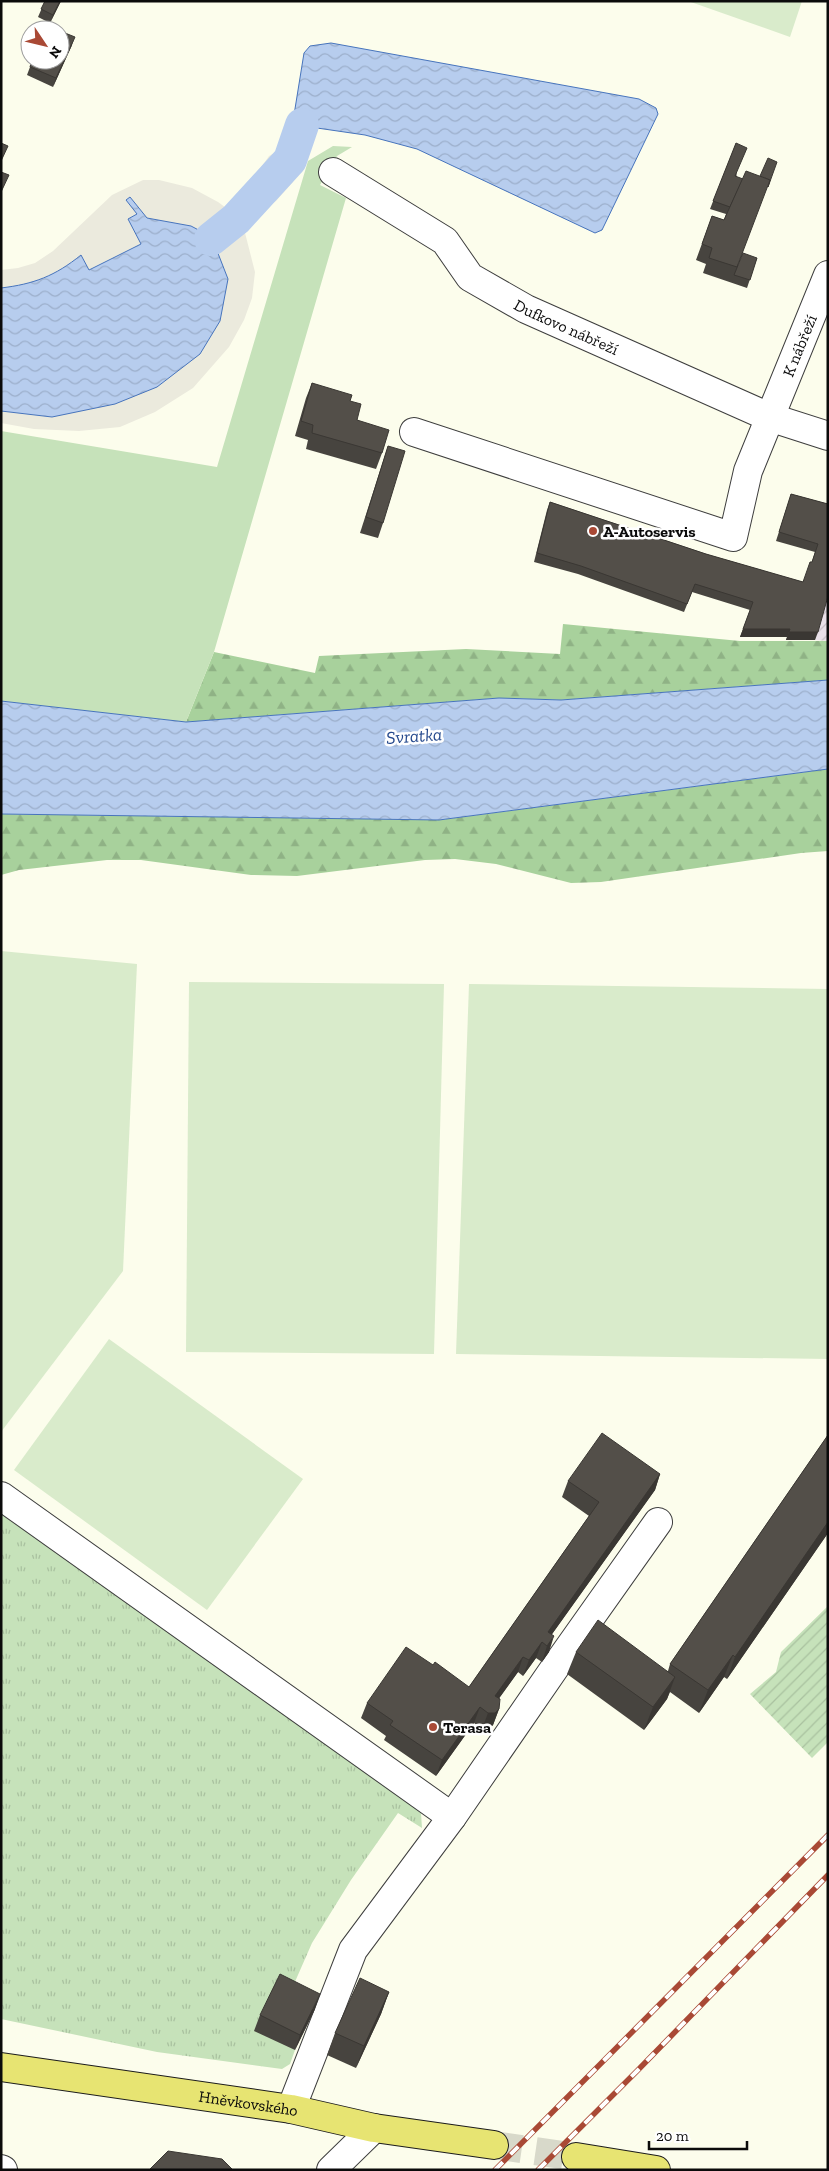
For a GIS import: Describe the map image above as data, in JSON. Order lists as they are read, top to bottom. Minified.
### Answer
{"streets":{"main road":["Hněvkovského"],"street":["Dufkovo nábřeží","K nábřeží"]},"crossings":[["Dufkovo nábřeží","K nábřeží"]],"water":["Svratka"],"places":["A-Autoservis","Terasa"],"scale_bar":"20 m","north":"bottom right"}
